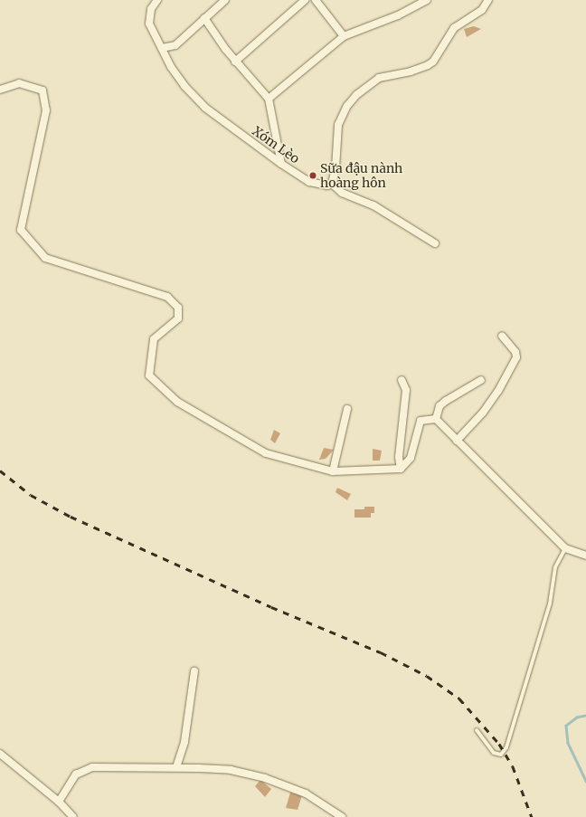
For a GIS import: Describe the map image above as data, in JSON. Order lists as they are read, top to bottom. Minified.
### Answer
{"streets":{"street":["Xóm Lèo"]},"places":["Sữa đậu nành hoàng hôn"]}
